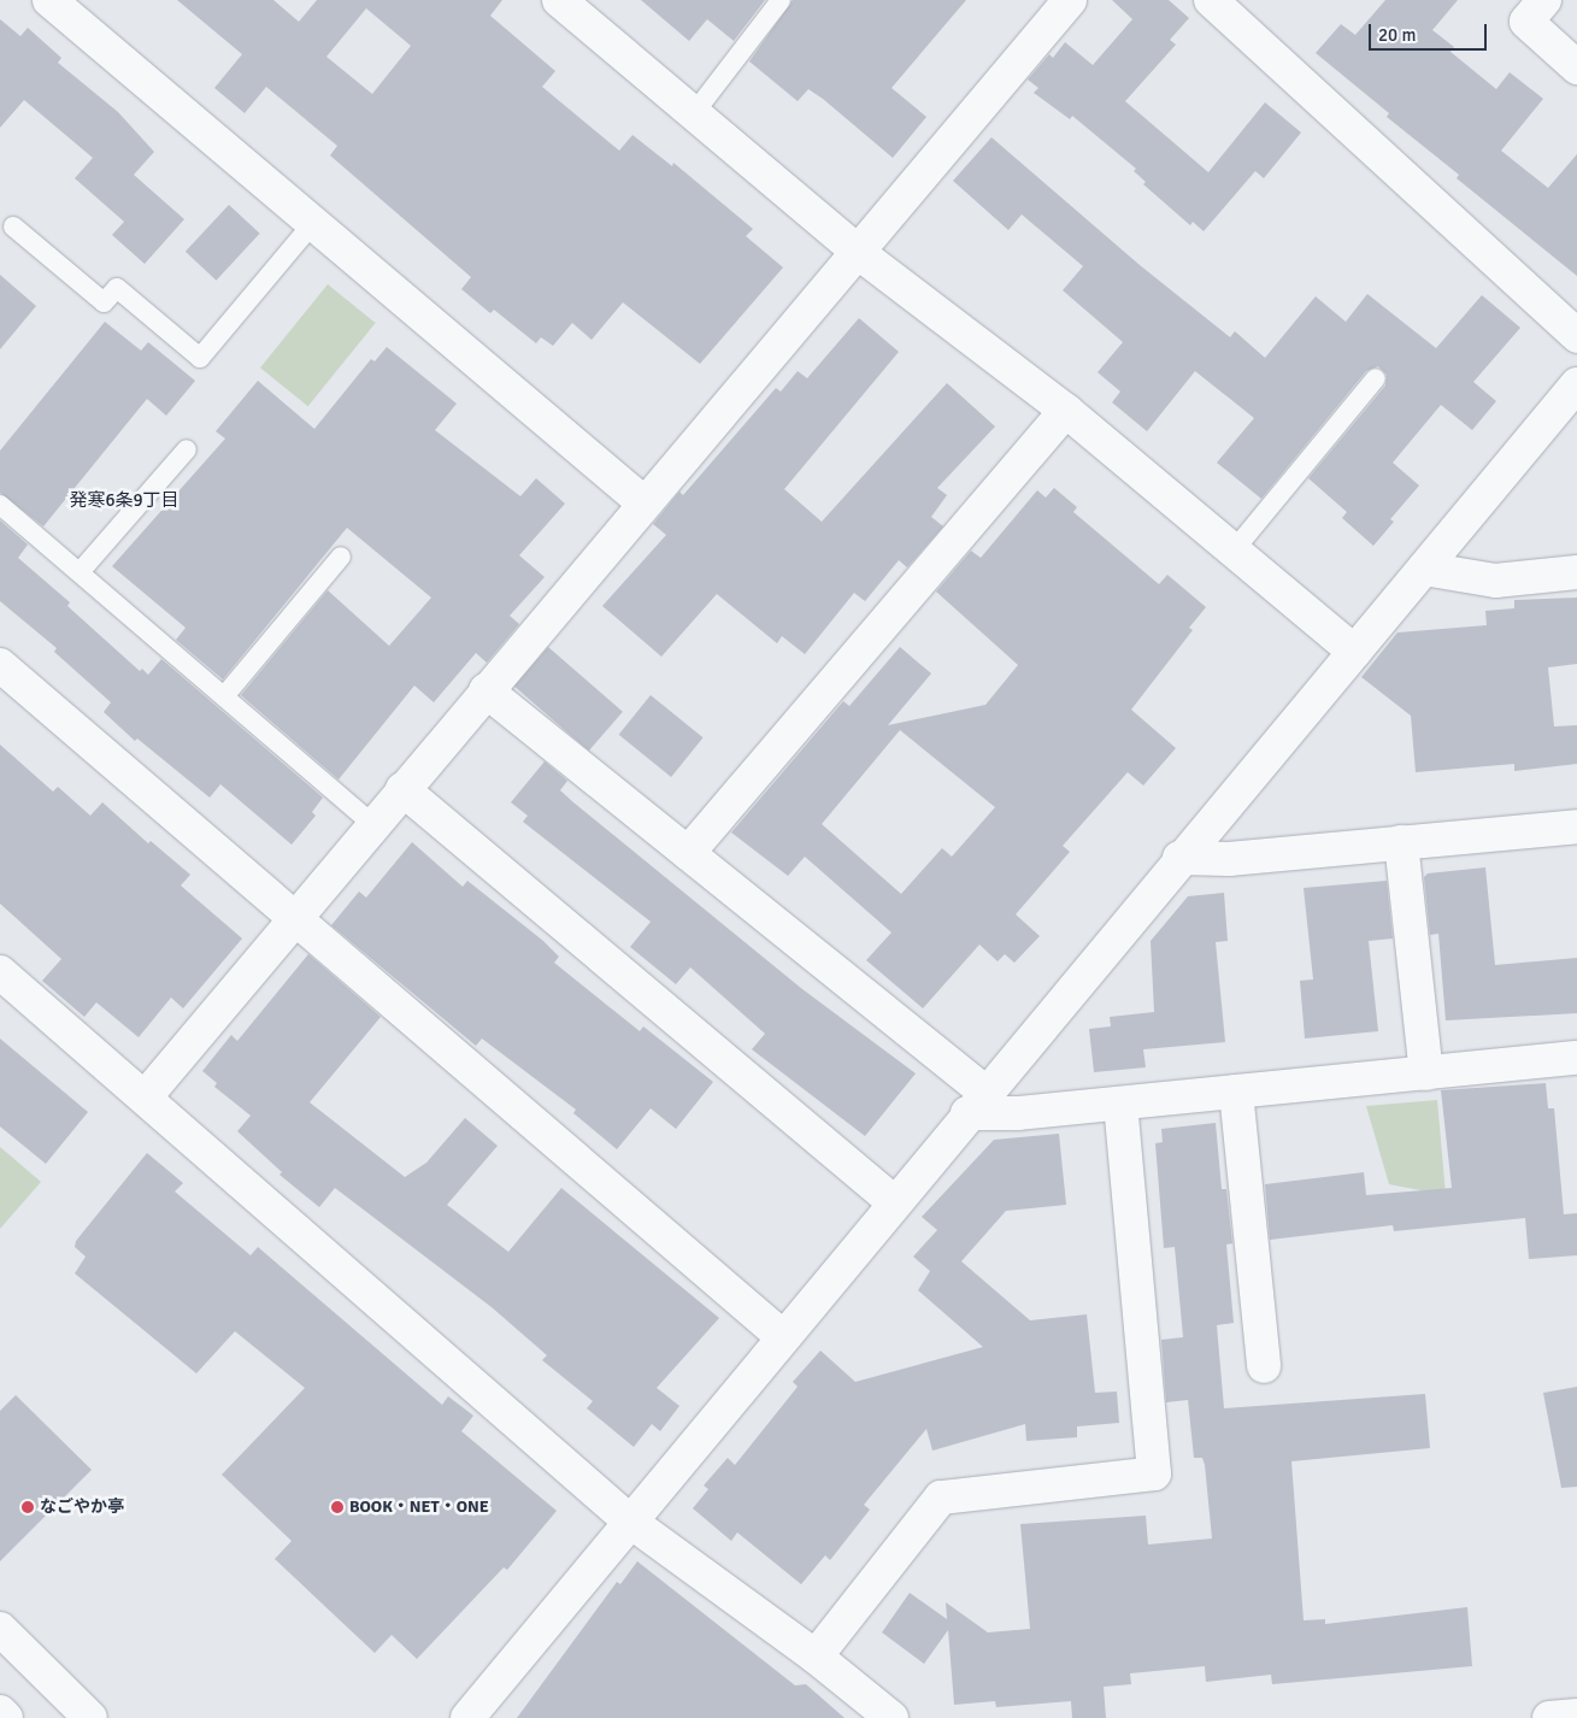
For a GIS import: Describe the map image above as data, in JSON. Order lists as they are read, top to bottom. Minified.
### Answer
{"districts":["発寒6条9丁目"],"places":["なごやか亭","BOOK・NET・ONE"],"scale_bar":"20 m"}
